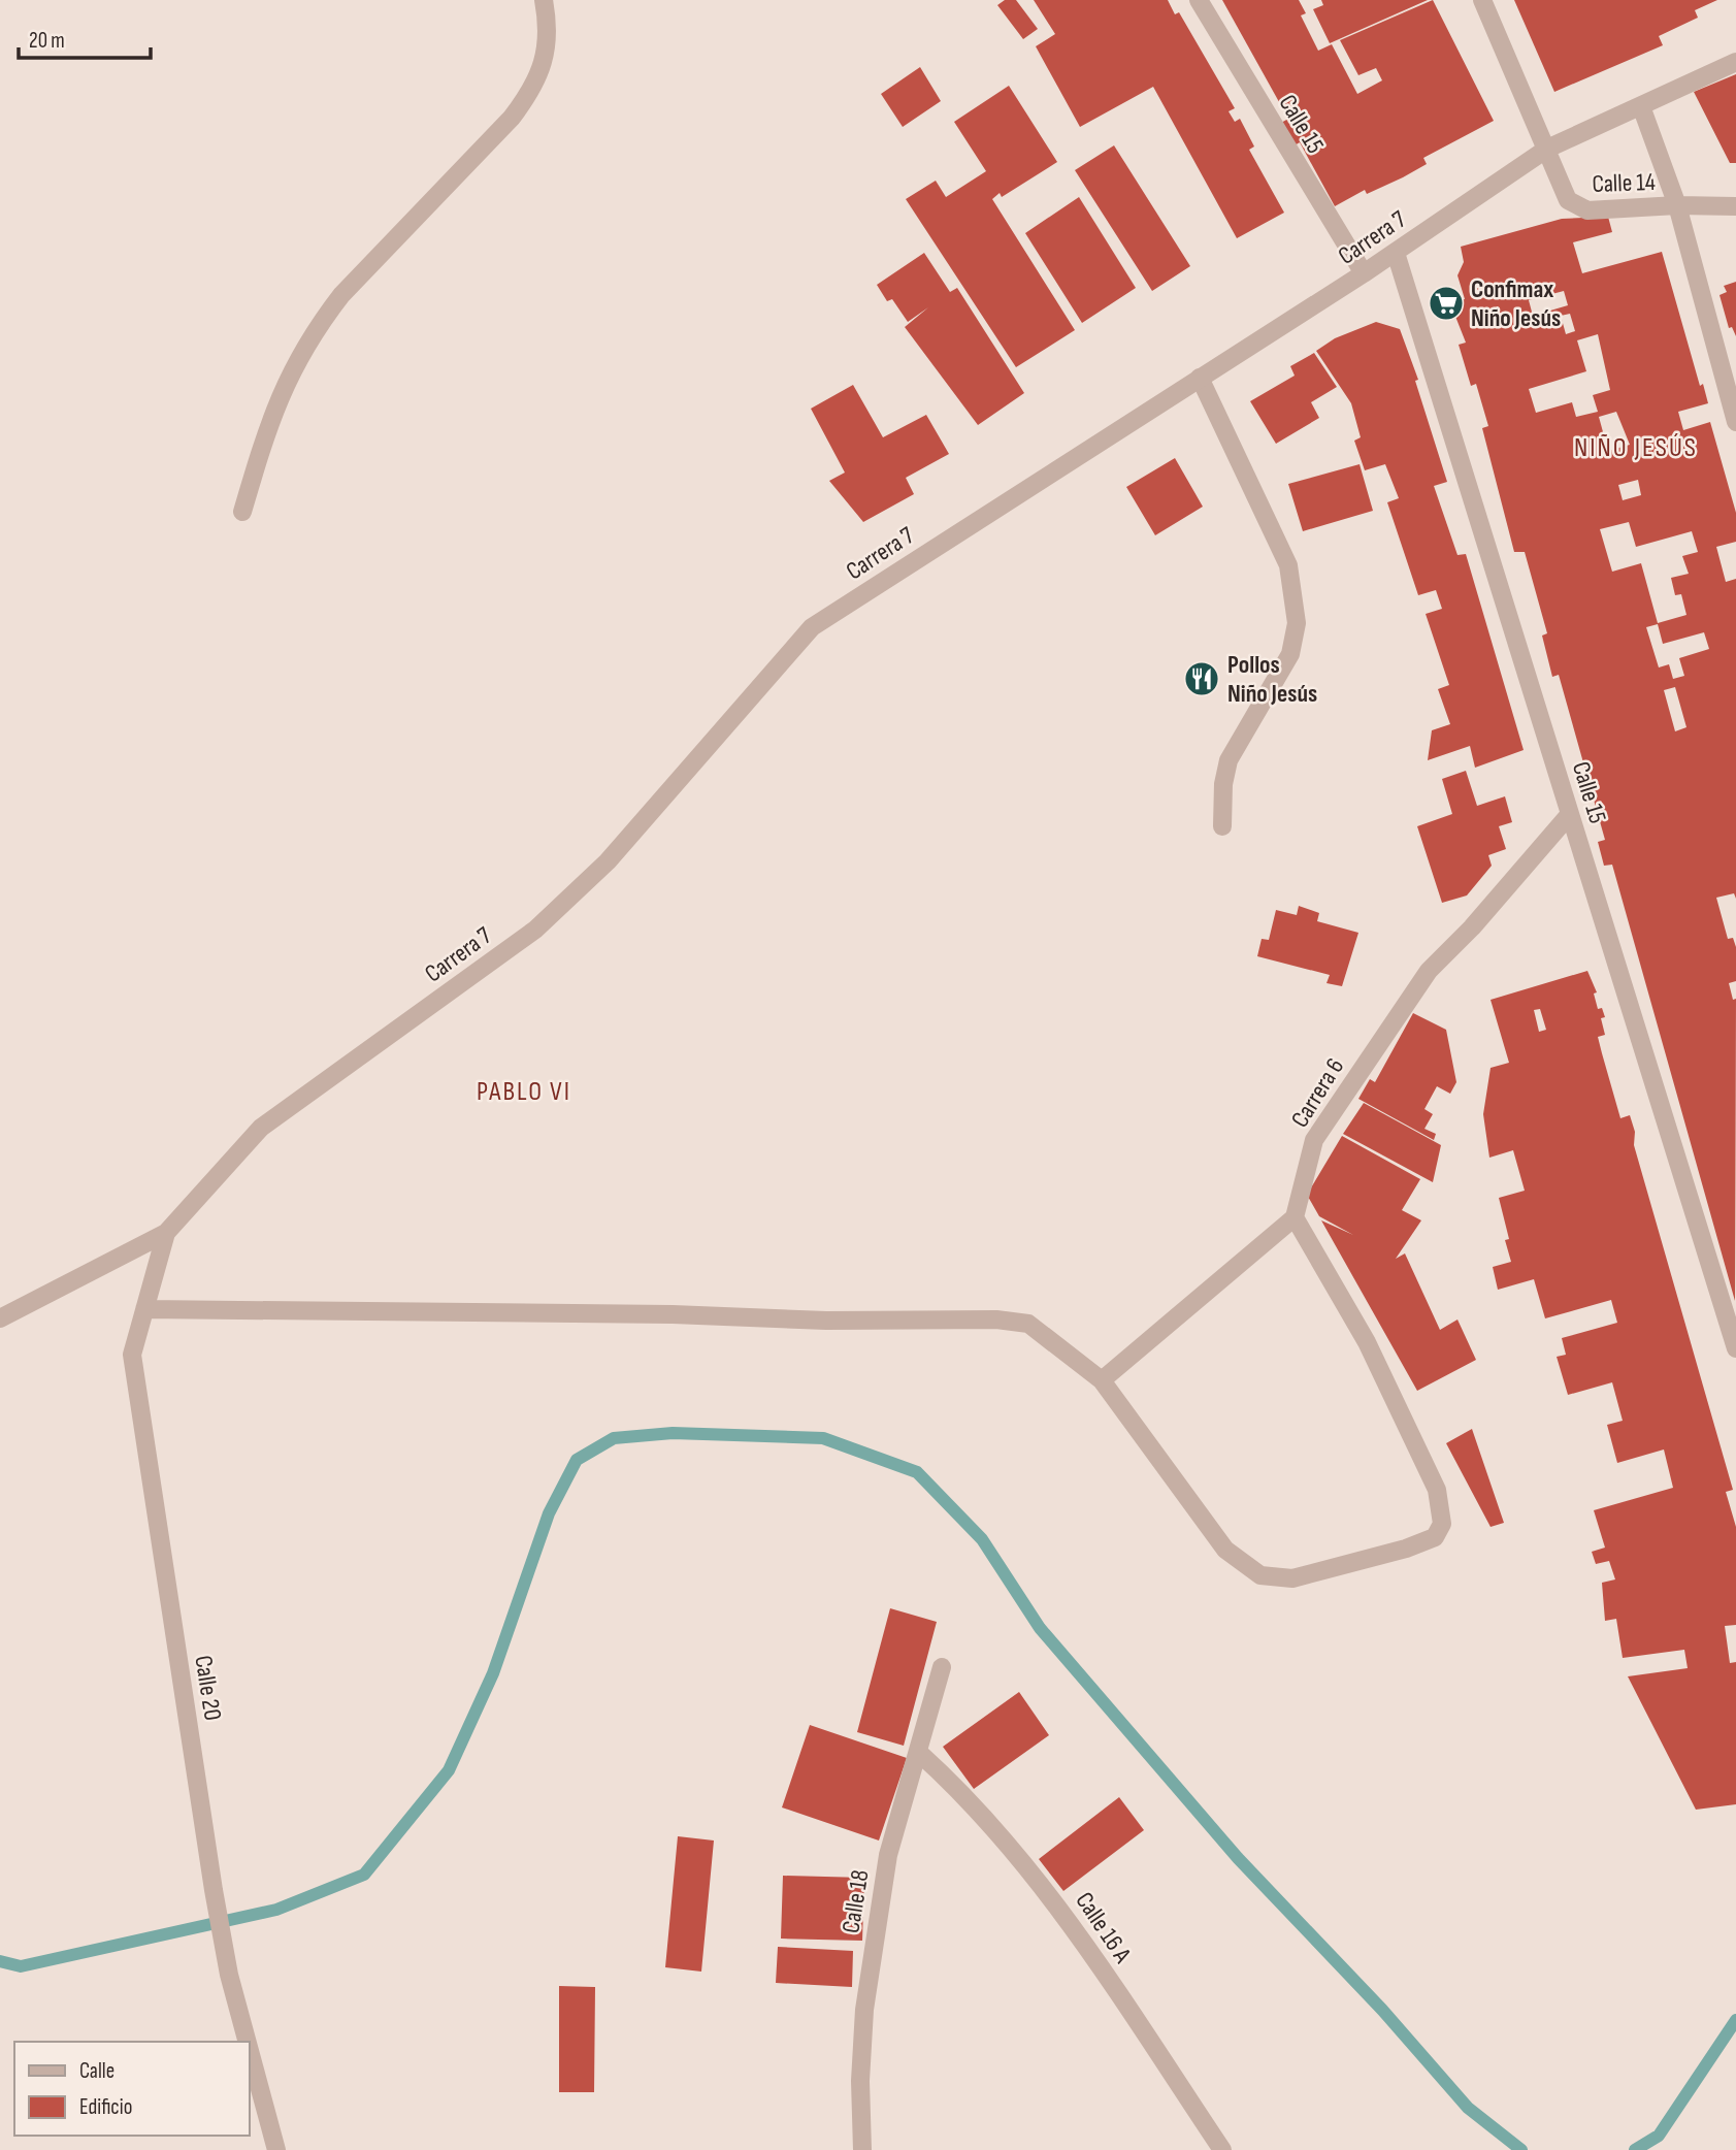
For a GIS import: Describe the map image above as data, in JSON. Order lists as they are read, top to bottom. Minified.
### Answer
{"streets":{"street":["Calle 15","Calle 14","Carrera 7","Carrera 6","Calle 20","Calle 18","Calle 16 A"]},"crossings":[["Calle 15","Carrera 7"],["Calle 15","Carrera 6"],["Calle 14","Carrera 7"],["Carrera 7","Calle 20"],["Calle 18","Calle 16 A"]],"districts":["NIÑO JESÚS","PABLO VI"],"places":{"supermarket":["Confimax Niño Jesús"],"restaurant":["Pollos Niño Jesús"]},"legend":["Calle","Edificio"],"scale_bar":"20 m"}
